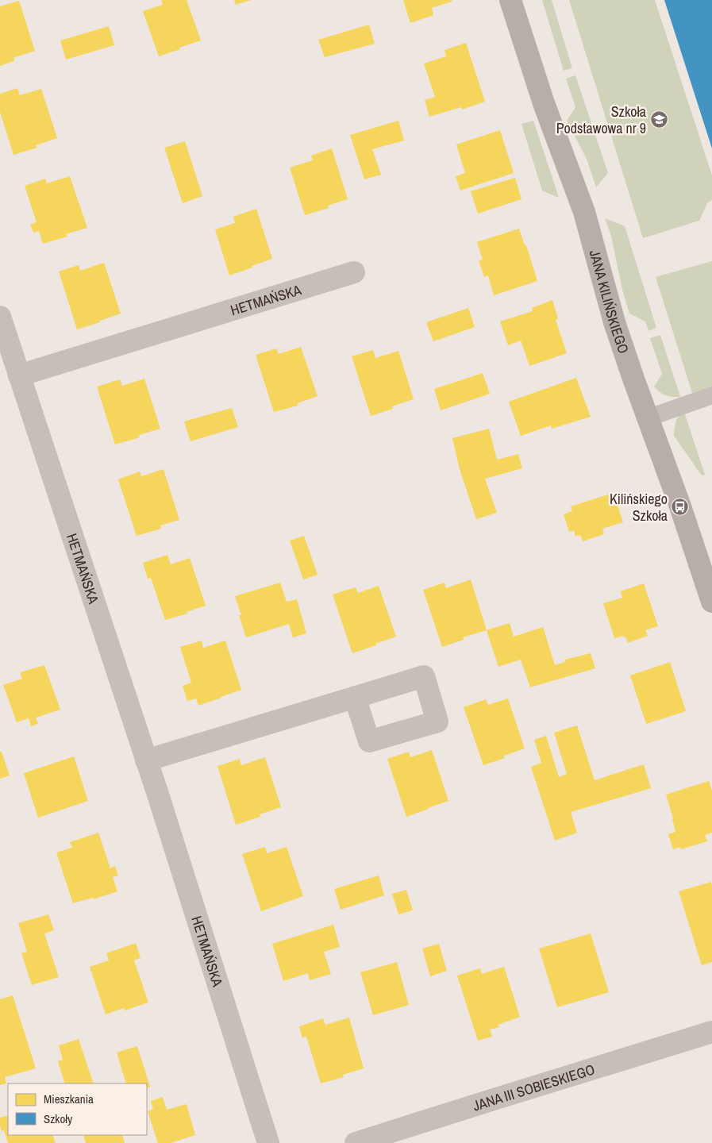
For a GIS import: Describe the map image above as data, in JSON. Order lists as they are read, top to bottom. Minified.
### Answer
{"streets":{"street":["HETMAŃSKA","JANA KILIŃSKIEGO","JANA III SOBIESKIEGO"]},"places":{"school or university":["Szkoła Podstawowa nr 9"],"bus stop":["Kilińskiego Szkoła"]},"legend":["Mieszkania","Szkoły"]}
